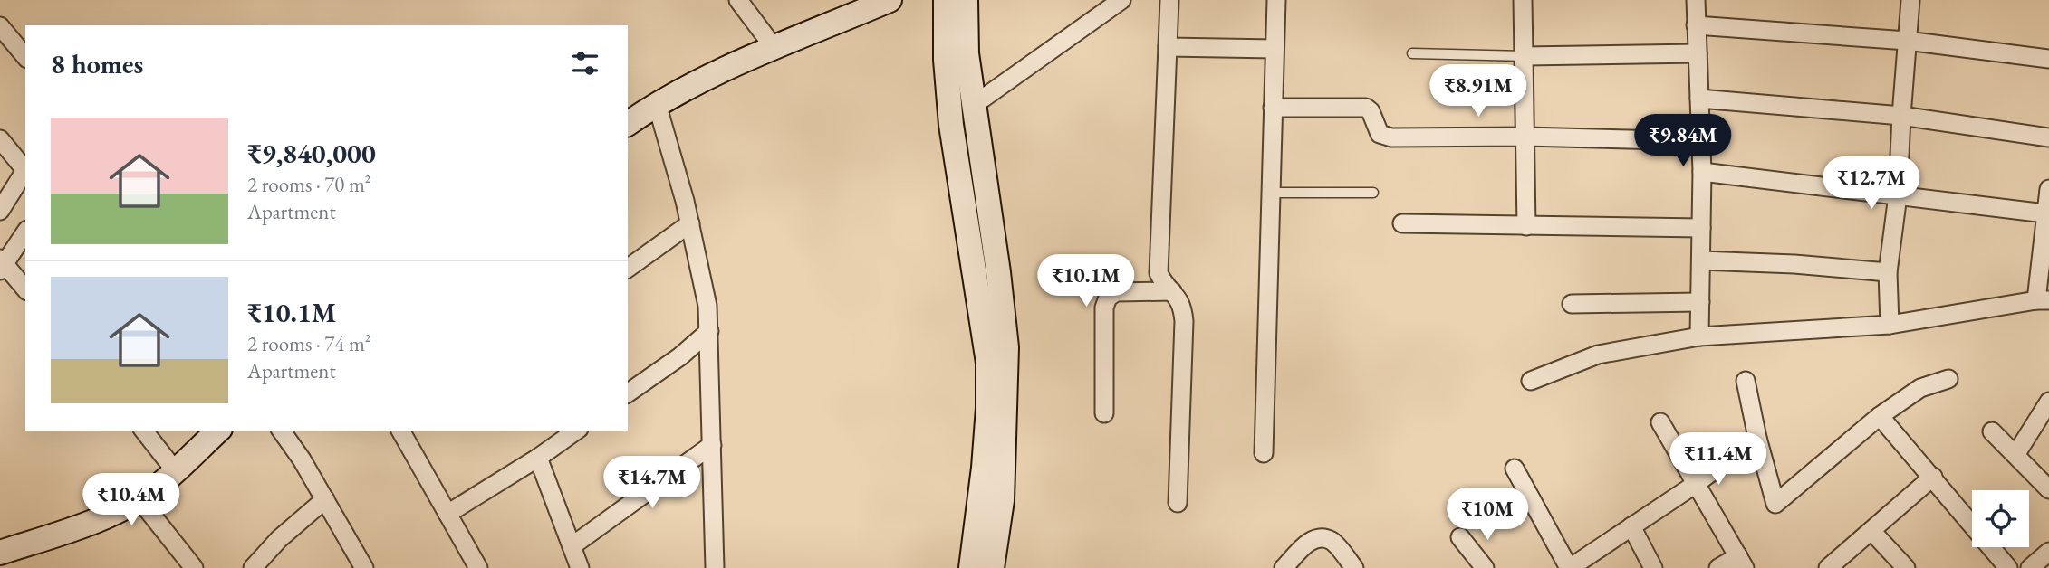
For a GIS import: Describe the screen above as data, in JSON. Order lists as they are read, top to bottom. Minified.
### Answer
{"page":{"heading":"8 homes","price":["₹8.91M","₹9.84M","₹12.7M","₹10.1M","₹11.4M","₹14.7M","₹10.4M","₹10M"],"list":[{"name":"₹9,840,000","note":"2 rooms · 70 m² · Apartment"},{"name":"₹10.1M","note":"2 rooms · 74 m² · Apartment"}]}}
